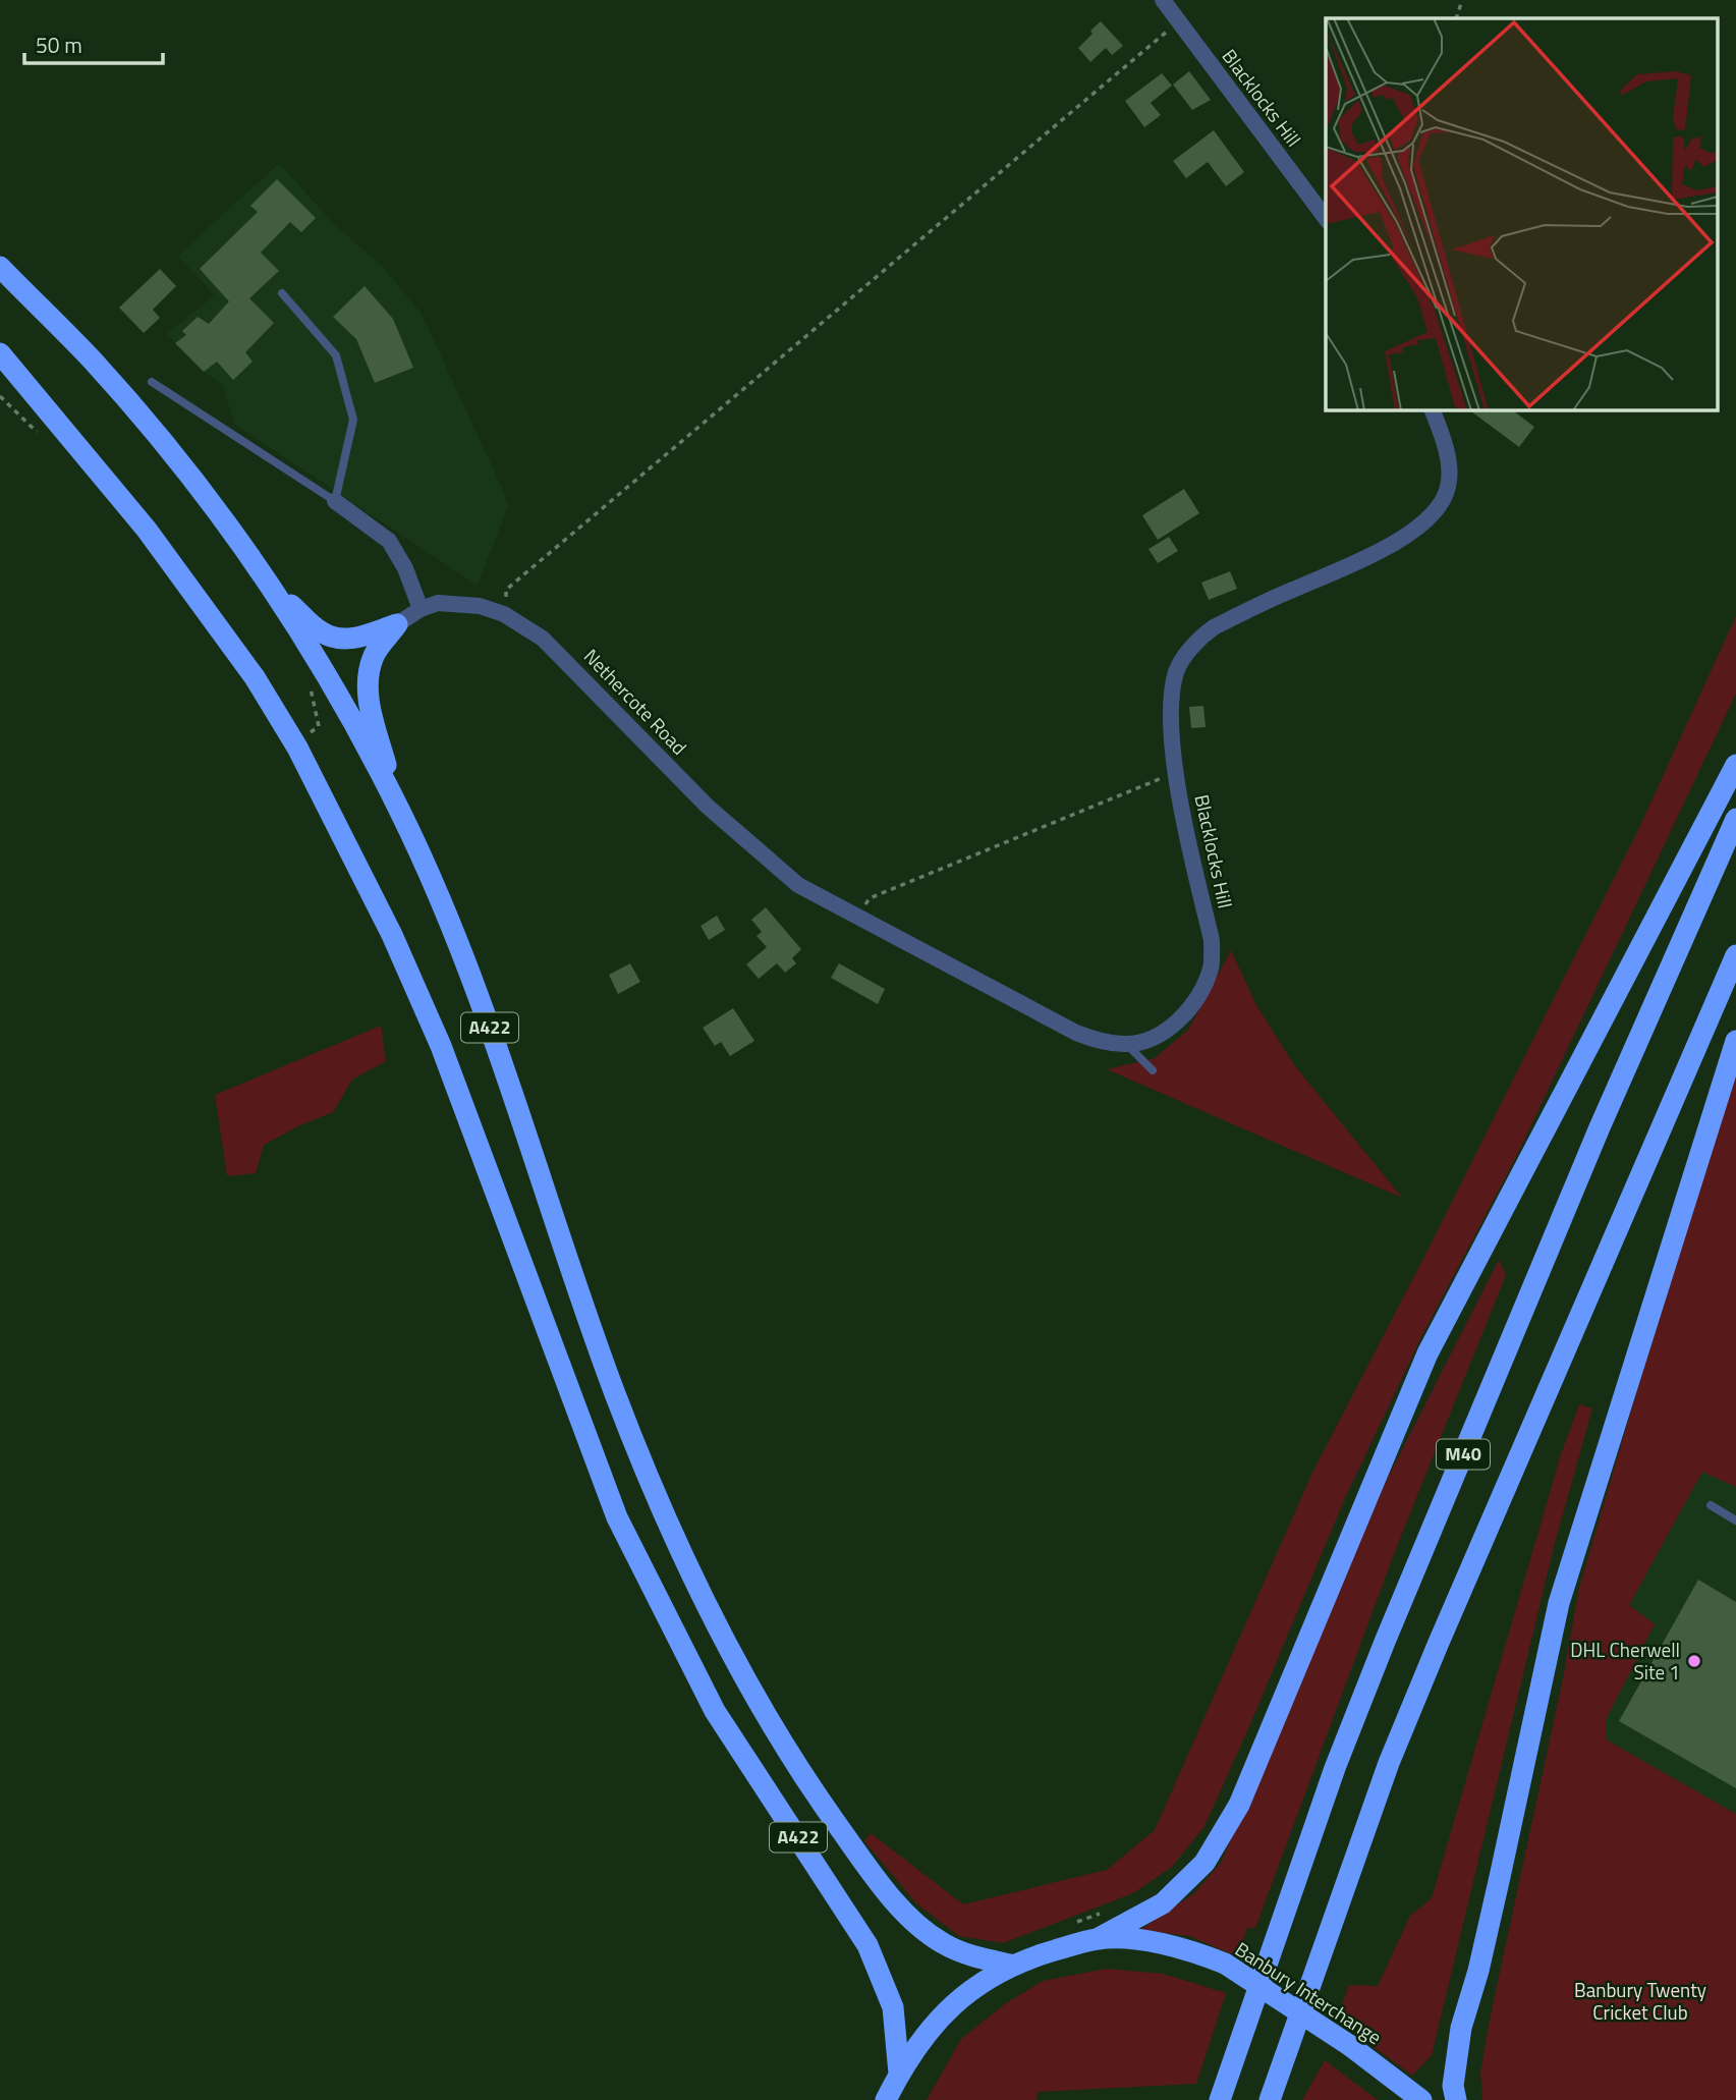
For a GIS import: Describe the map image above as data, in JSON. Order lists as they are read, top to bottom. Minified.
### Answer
{"streets":{"highway":["A422","M40","Banbury Interchange"],"street":["Blacklocks Hill","Nethercote Road"]},"crossings":[["A422","Banbury Interchange"]],"parks":["Banbury Twenty Cricket Club"],"places":["DHL Cherwell Site 1"],"scale_bar":"50 m"}
